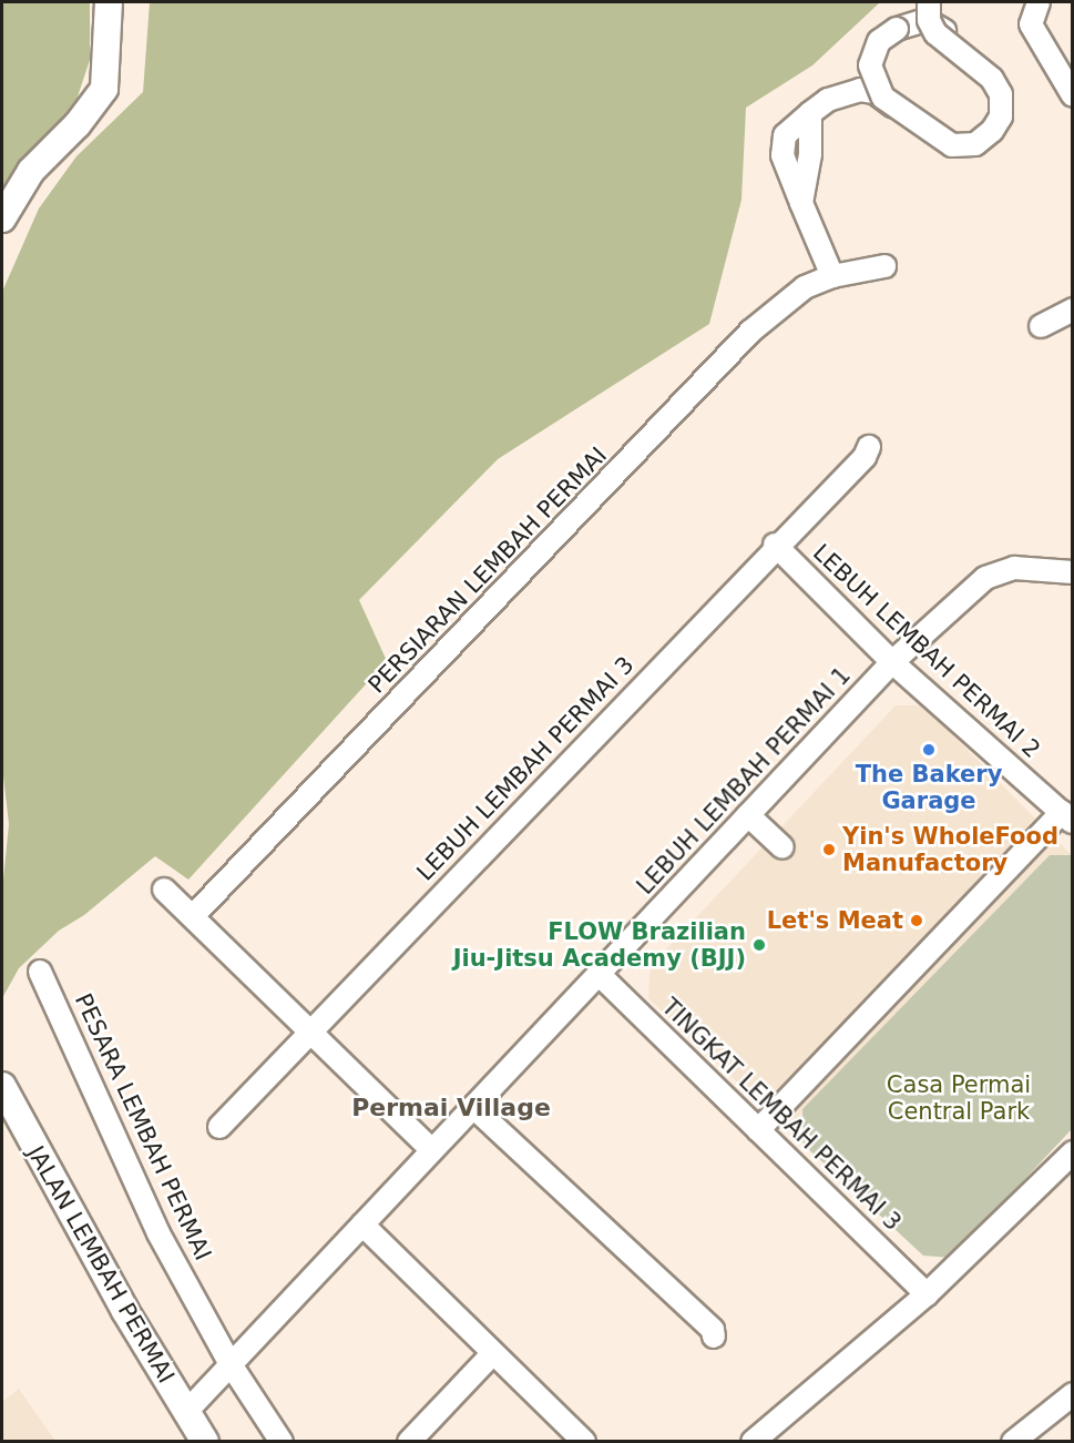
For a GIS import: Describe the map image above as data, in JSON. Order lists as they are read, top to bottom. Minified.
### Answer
{"streets":{"main road":["JALAN LEMBAH PERMAI"],"street":["PERSIARAN LEMBAH PERMAI","LEBUH LEMBAH PERMAI 2","LEBUH LEMBAH PERMAI 3","LEBUH LEMBAH PERMAI 1","TINGKAT LEMBAH PERMAI 3","PESARA LEMBAH PERMAI"]},"crossings":[["LEBUH LEMBAH PERMAI 2","LEBUH LEMBAH PERMAI 3"],["LEBUH LEMBAH PERMAI 2","LEBUH LEMBAH PERMAI 1"],["LEBUH LEMBAH PERMAI 1","TINGKAT LEMBAH PERMAI 3"],["LEBUH LEMBAH PERMAI 1","PESARA LEMBAH PERMAI"],["LEBUH LEMBAH PERMAI 1","JALAN LEMBAH PERMAI"]],"districts":["Permai Village"],"parks":["Casa Permai Central Park"],"places":["The Bakery Garage","Yin's WholeFood Manufactory","Let's Meat","FLOW Brazilian Jiu-Jitsu Academy (BJJ)"]}
